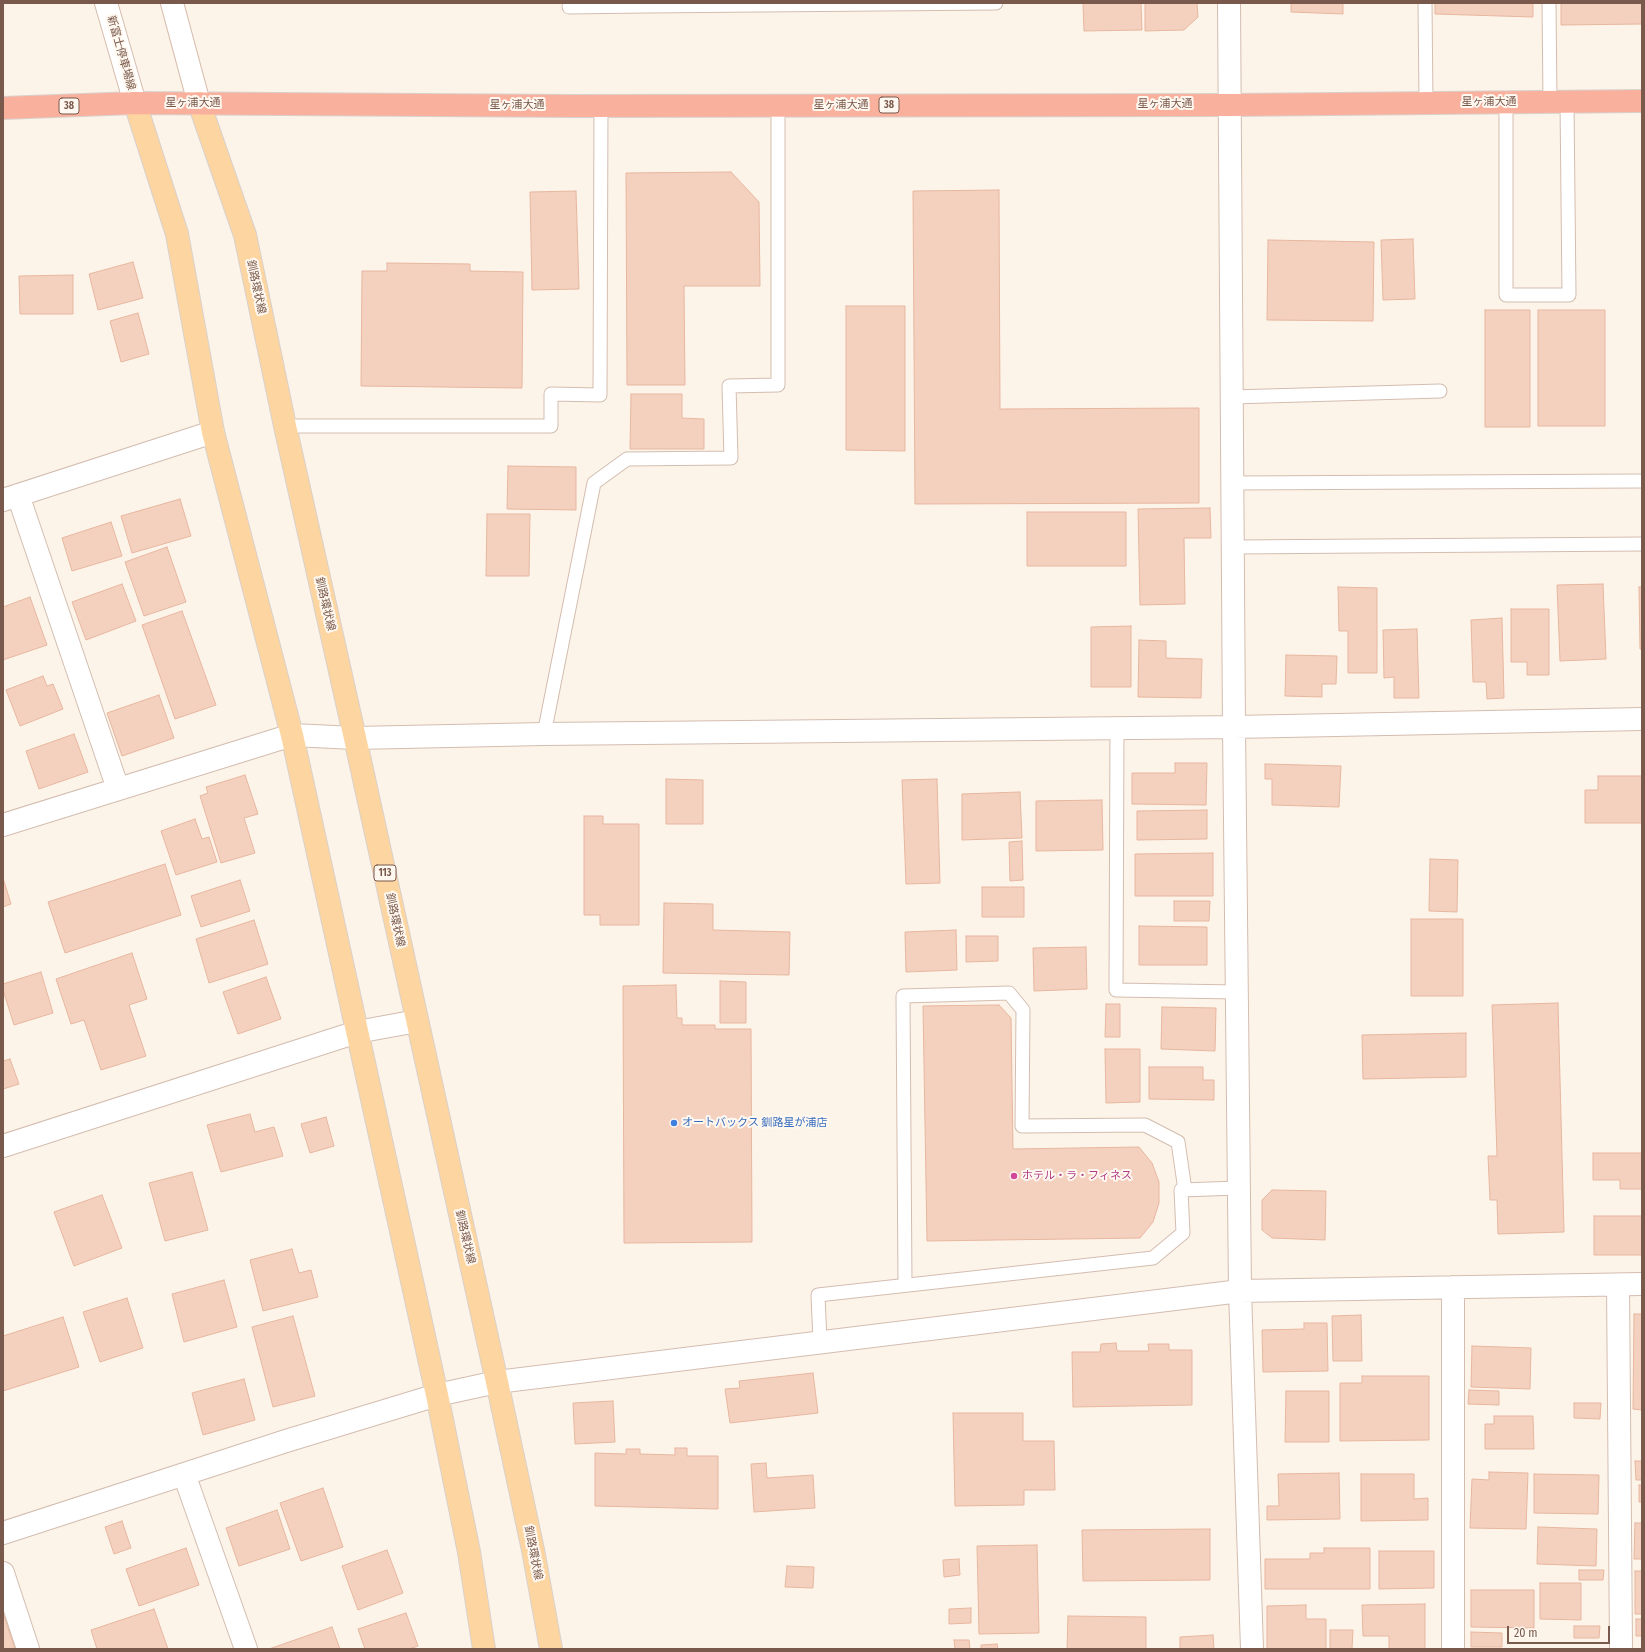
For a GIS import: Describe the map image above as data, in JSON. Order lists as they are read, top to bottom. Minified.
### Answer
{"streets":{"highway":["星ヶ浦大通","38"],"main road":["釧路環状線","113"],"street":["新富士停車場線"]},"crossings":[["新富士停車場線","星ヶ浦大通"],["新富士停車場線","38"],["星ヶ浦大通","38"],["星ヶ浦大通","釧路環状線"]],"places":["オートバックス 釧路星が浦店","ホテル・ラ・フィネス"],"scale_bar":"20 m"}
